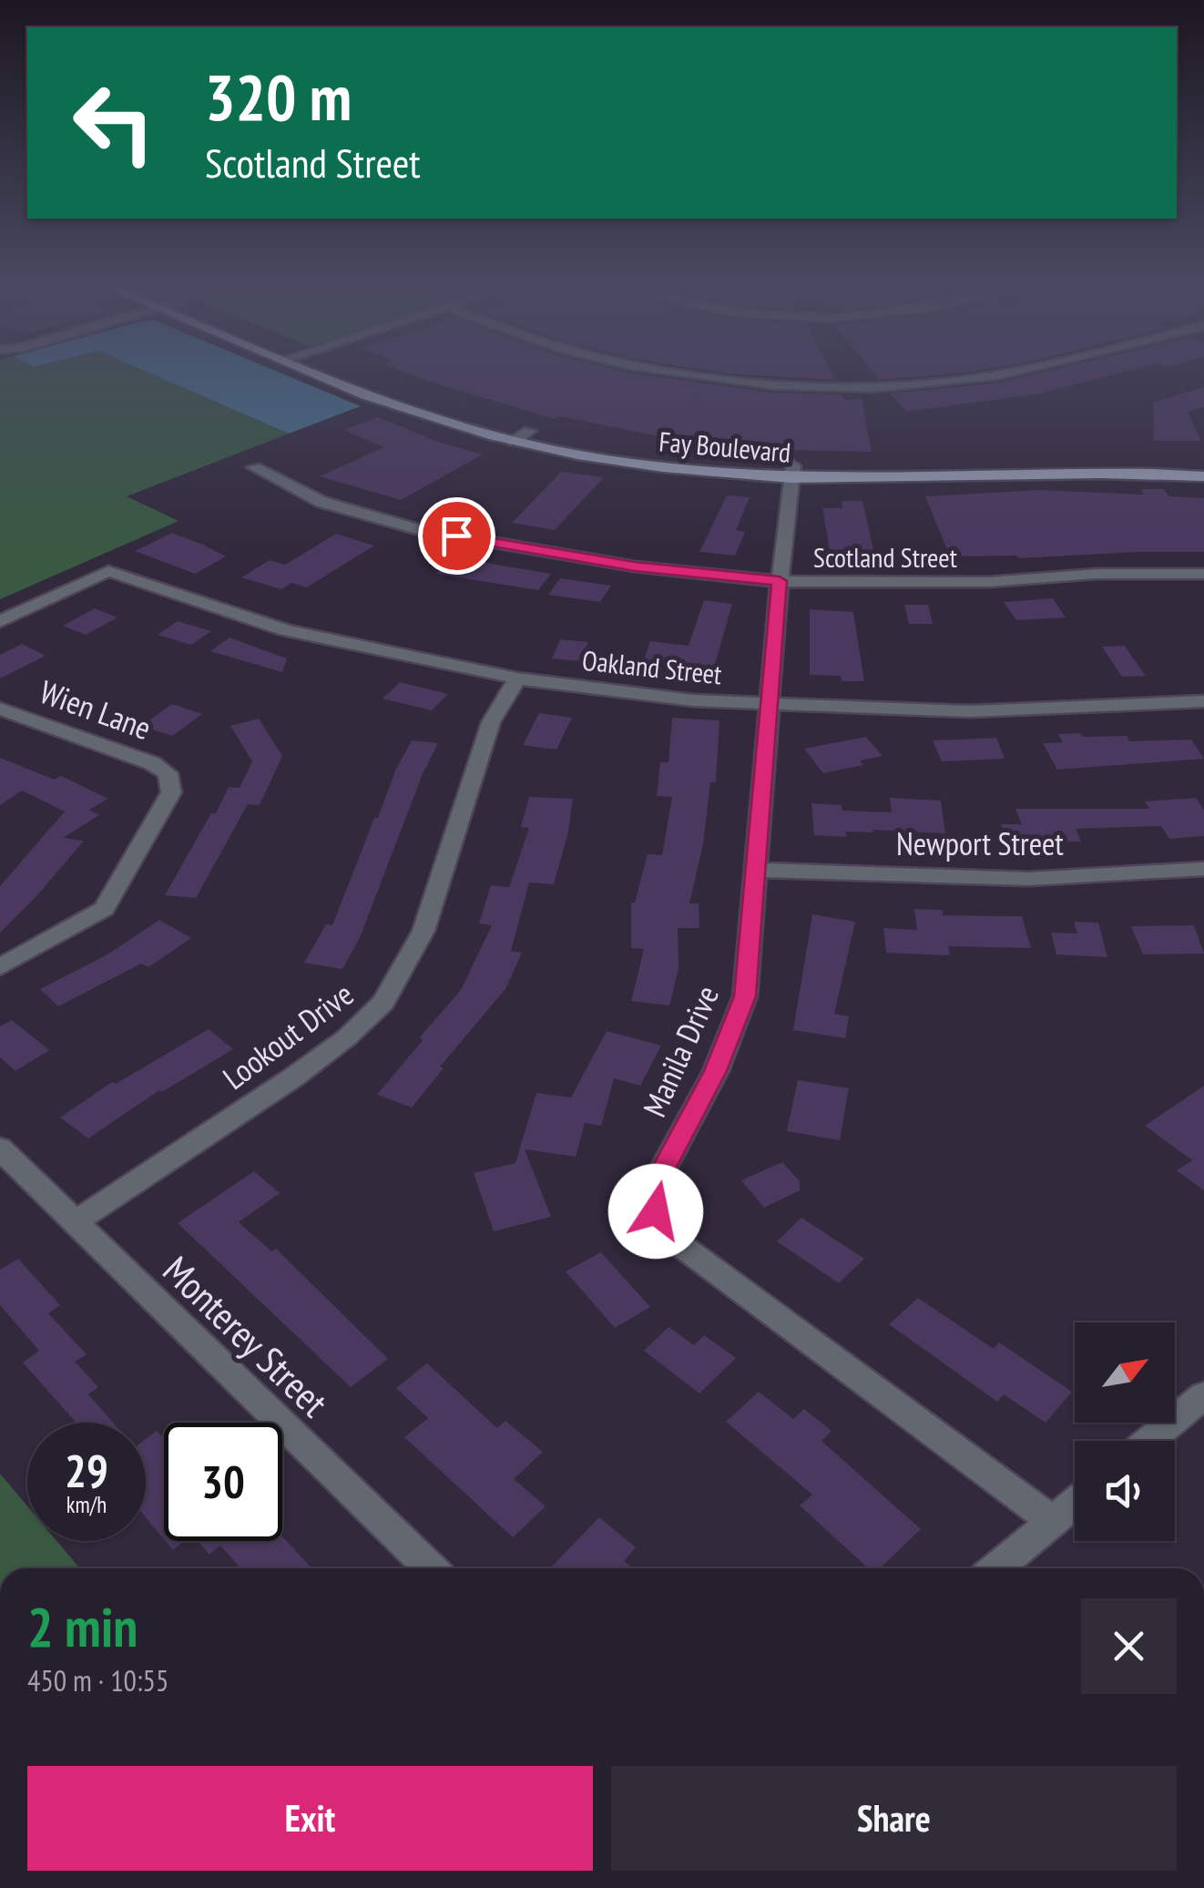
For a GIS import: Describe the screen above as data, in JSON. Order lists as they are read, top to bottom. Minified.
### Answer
{"streets":{"main road":["Fay Boulevard"],"street":["Scotland Street","Oakland Street","Wien Lane","Newport Street","Lookout Drive","Manila Drive","Monterey Street"]},"crossings":[["Fay Boulevard","Manila Drive"],["Scotland Street","Manila Drive"],["Oakland Street","Lookout Drive"],["Oakland Street","Manila Drive"],["Newport Street","Manila Drive"],["Lookout Drive","Monterey Street"]],"north":"top right","page":{"turn":["320 m","Scotland Street"],"speed":"29 km/h","limit":"30","heading":["2 min","450 m · 10:55"],"buttons":["Exit","Share"]}}
